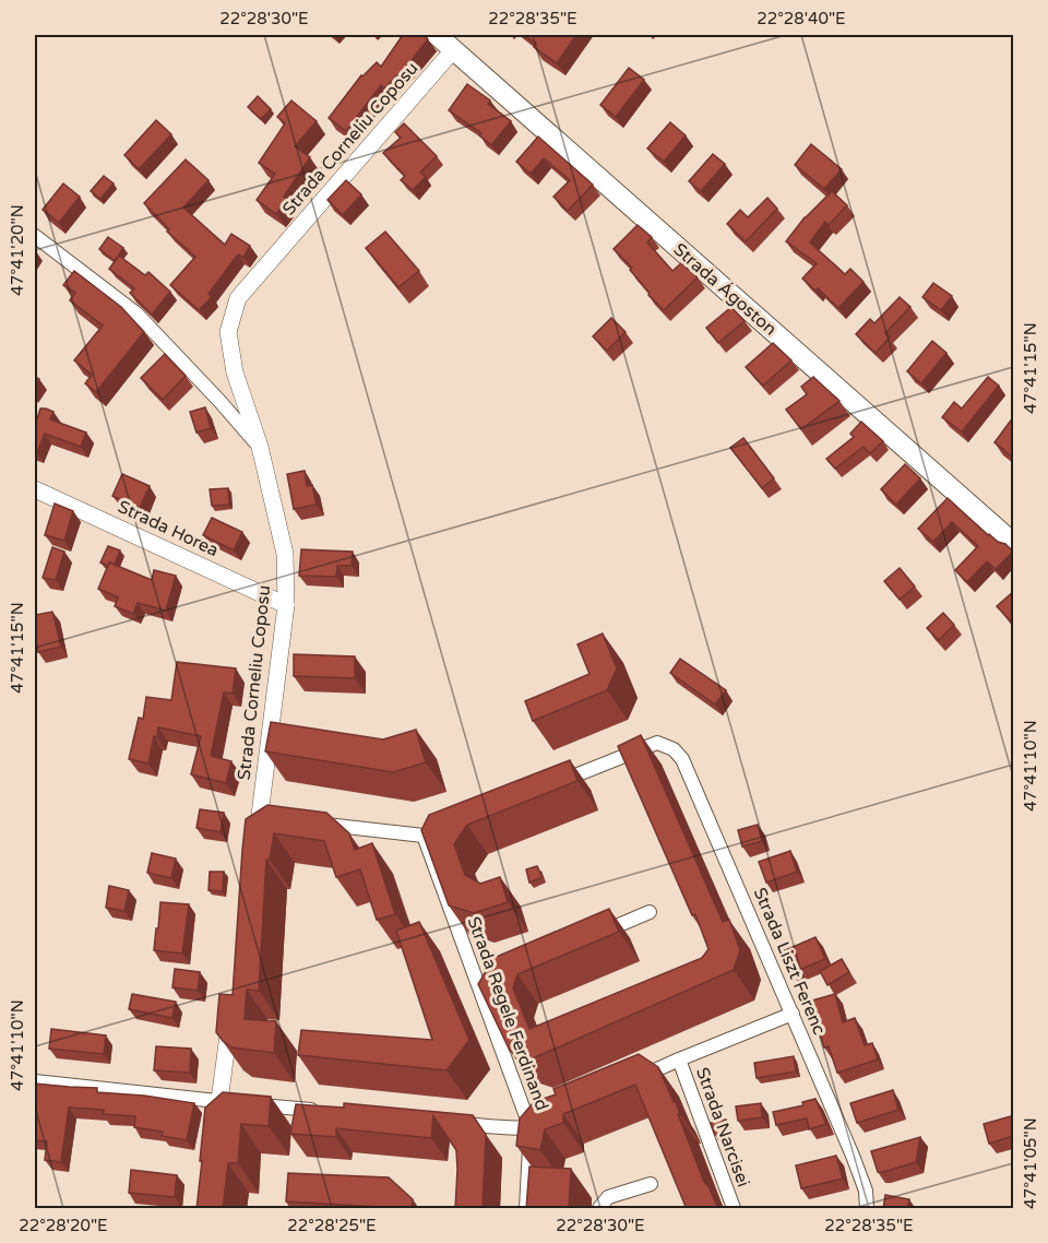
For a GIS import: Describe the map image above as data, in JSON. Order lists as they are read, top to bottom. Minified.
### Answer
{"streets":{"main road":["Strada Ágoston"],"street":["Strada Corneliu Coposu","Strada Horea","Strada Liszt Ferenc","Strada Regele Ferdinand","Strada Narcisei"]},"crossings":[["Strada Corneliu Coposu","Strada Ágoston"],["Strada Corneliu Coposu","Strada Horea"]],"coordinates":["22°28'30\"E","22°28'35\"E","22°28'40\"E","47°41'20\"N","47°41'15\"N","47°41'10\"N","47°41'05\"N","22°28'20\"E","22°28'25\"E"]}
